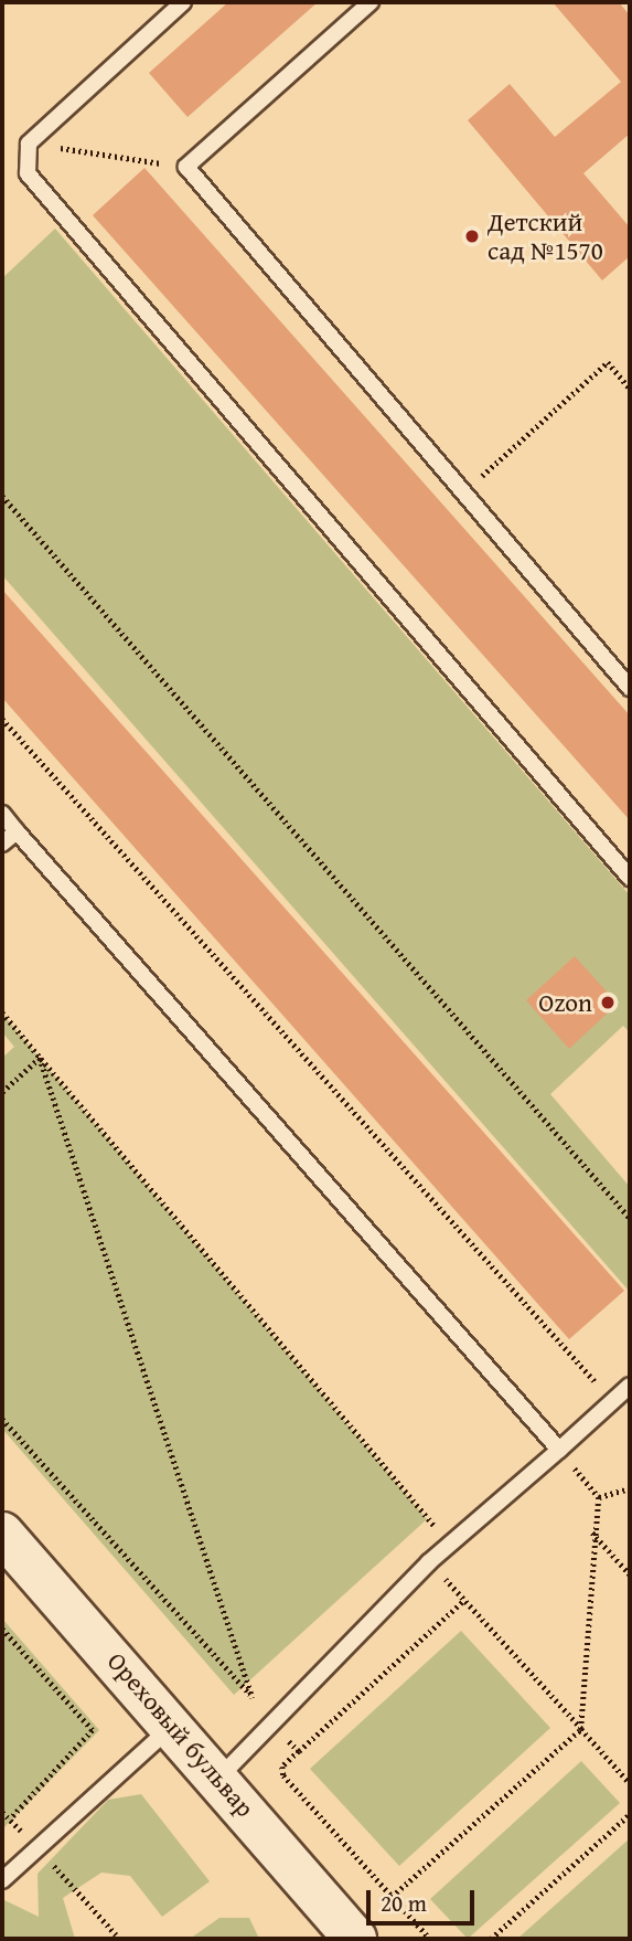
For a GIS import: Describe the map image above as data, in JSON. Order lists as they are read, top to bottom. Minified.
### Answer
{"streets":{"main road":["Ореховый бульвар"]},"places":["Детский сад №1570","Ozon"],"scale_bar":"20 m"}
